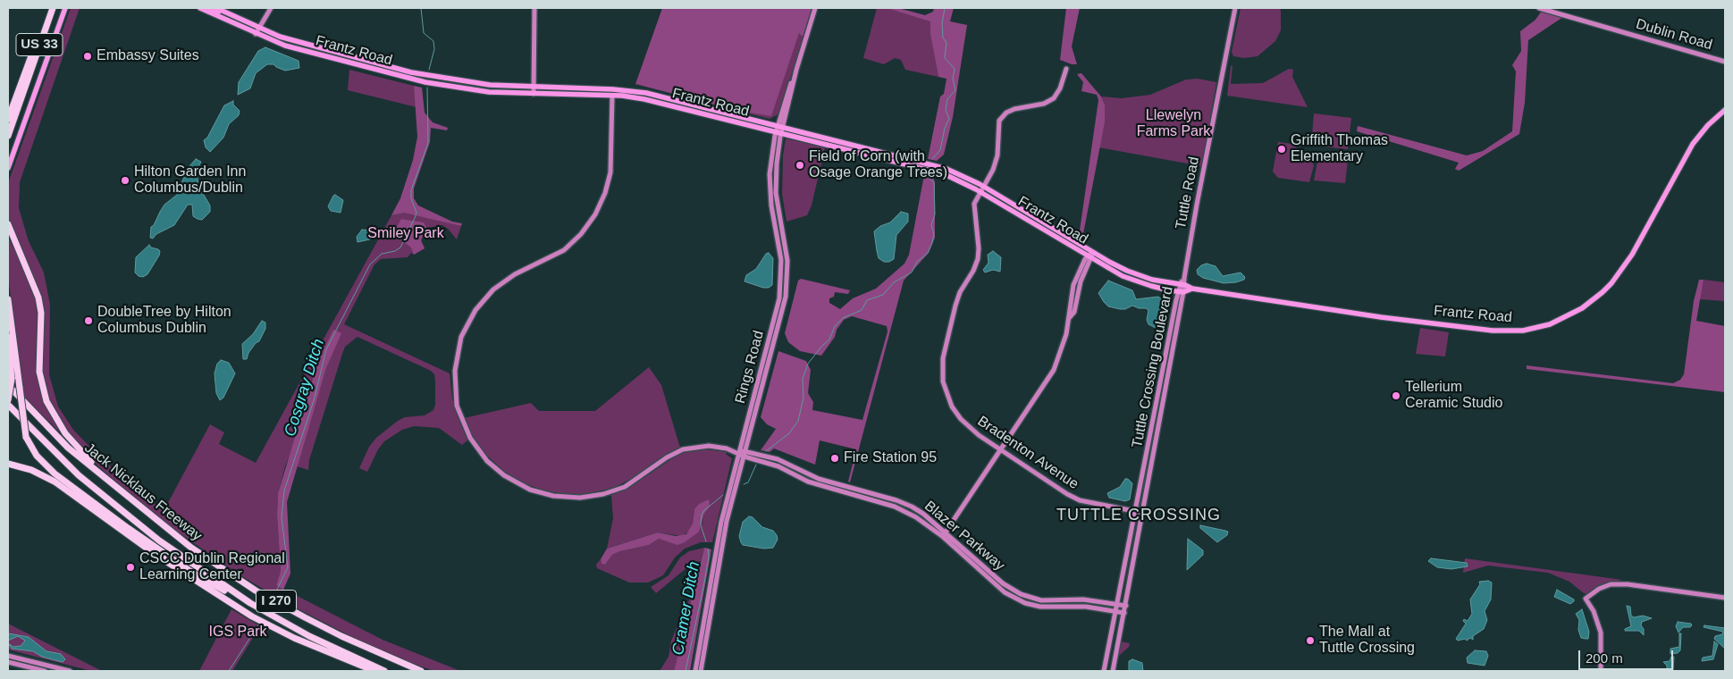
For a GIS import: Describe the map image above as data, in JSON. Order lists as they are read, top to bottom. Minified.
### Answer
{"streets":{"highway":["US 33","Jack Nicklaus Freeway","I 270"],"main road":["Frantz Road"],"street":["Dublin Road","Tuttle Road","Rings Road","Tuttle Crossing Boulevard","Bradenton Avenue","Blazer Parkway"]},"crossings":[["Frantz Road","Rings Road"],["Frantz Road","Tuttle Crossing Boulevard"],["Frantz Road","Bradenton Avenue"],["Frantz Road","Blazer Parkway"],["Tuttle Road","Tuttle Crossing Boulevard"],["Rings Road","Blazer Parkway"],["Tuttle Crossing Boulevard","Bradenton Avenue"],["Tuttle Crossing Boulevard","Blazer Parkway"]],"districts":["TUTTLE CROSSING"],"water":["Cosgray Ditch","Cramer Ditch"],"parks":["Llewelyn Farms Park","Smiley Park","IGS Park"],"places":["Embassy Suites","Griffith Thomas Elementary","Field of Corn (with Osage Orange Trees)","Hilton Garden Inn Columbus/Dublin","DoubleTree by Hilton Columbus Dublin","Tellerium Ceramic Studio","Fire Station 95","CSCC Dublin Regional Learning Center","The Mall at Tuttle Crossing"],"scale_bar":"200 m"}
